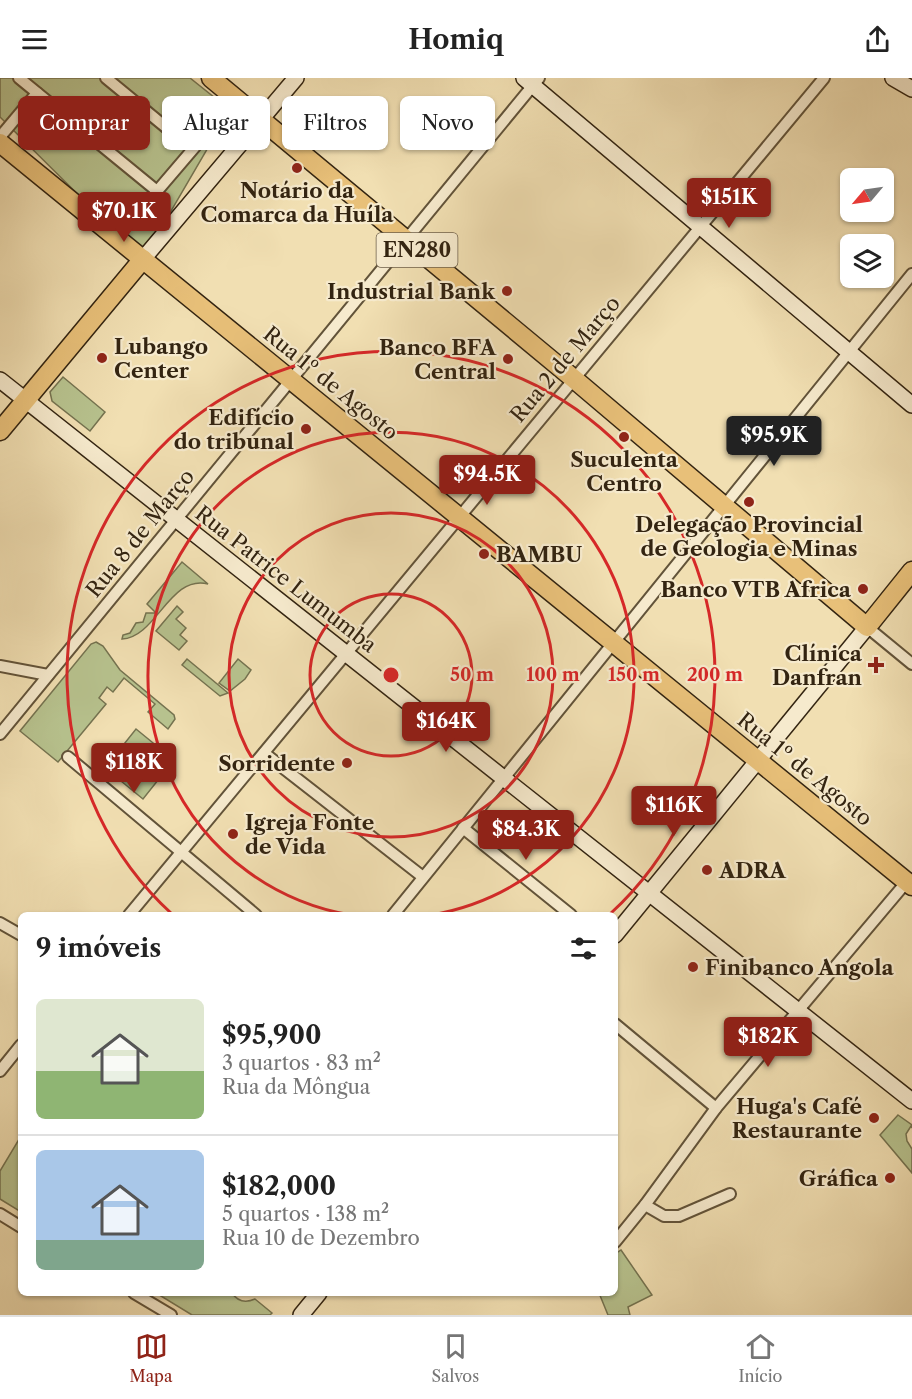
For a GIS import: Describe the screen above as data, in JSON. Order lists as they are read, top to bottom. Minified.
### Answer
{"streets":{"main road":["EN280","Rua 1º de Agosto"],"street":["Rua 2 de Março","Rua 8 de Março","Rua Patrice Lumumba"]},"crossings":[["EN280","Rua 2 de Março"],["EN280","Rua 8 de Março"],["Rua 2 de Março","Rua 1º de Agosto"],["Rua 2 de Março","Rua Patrice Lumumba"],["Rua 1º de Agosto","Rua 8 de Março"],["Rua 8 de Março","Rua Patrice Lumumba"]],"places":{"other":["Notário da Comarca da Huíla","Industrial Bank","Lubango Center","Banco BFA Central","Edifício do tribunal","Suculenta Centro","Delegação Provincial de Geologia e Minas","BAMBU","Banco VTB Africa","Sorridente","Igreja Fonte de Vida","ADRA","Finibanco Angola","Huga's Café Restaurante","Gráfica"],"health":["Clínica Danfran"]},"north":"bottom left","page":{"header":"Homiq","chip":["Comprar","Alugar","Filtros","Novo"],"price":["$151K","$70.1K","$95.9K","$94.5K","$164K","$118K","$116K","$84.3K","$182K"],"heading":"9 imóveis","list":[{"name":"$95,900","note":"3 quartos · 83 m² · Rua da Môngua"},{"name":"$182,000","note":"5 quartos · 138 m² · Rua 10 de Dezembro"}],"tabs":["Mapa","Salvos","Início"]},"rings":["50 m","100 m","150 m","200 m"]}
